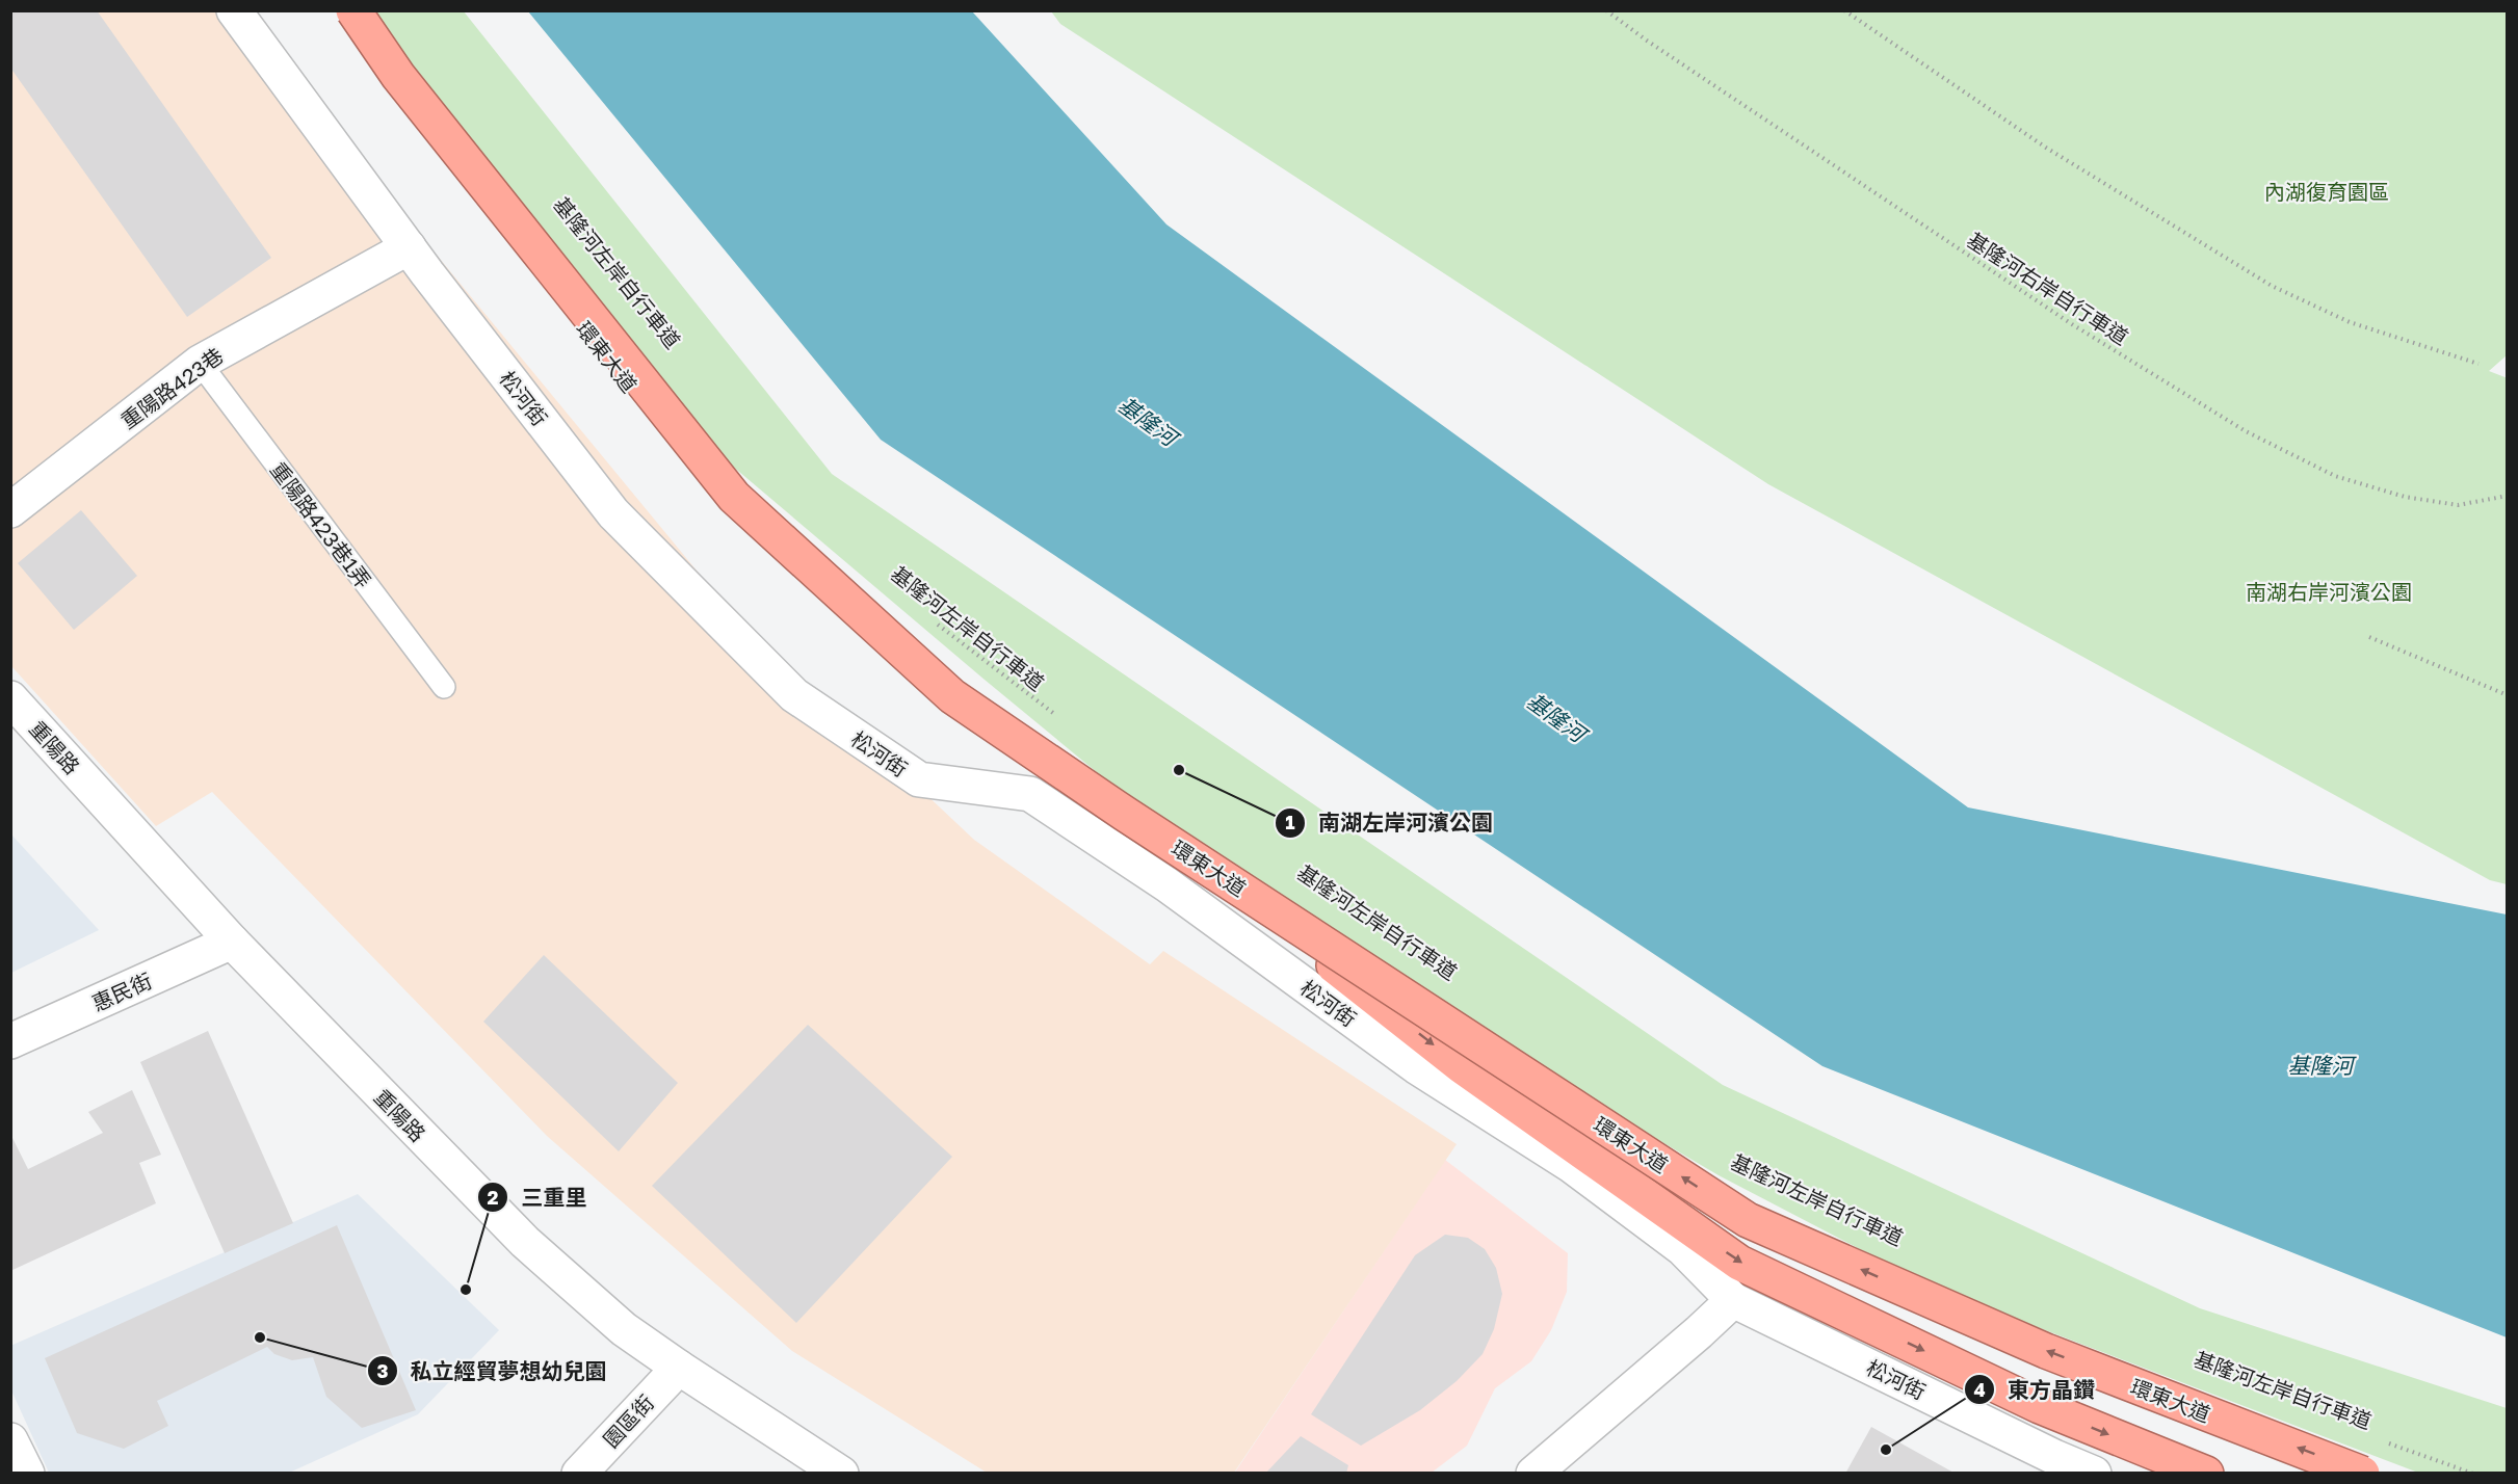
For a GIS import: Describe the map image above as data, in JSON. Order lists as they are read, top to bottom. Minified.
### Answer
{"streets":{"highway":["環東大道"],"street":["重陽路423巷","松河街","重陽路","惠民街","園區街"],"lane":["重陽路423巷1弄"],"path":["基隆河左岸自行車道","基隆河右岸自行車道"]},"crossings":[["重陽路423巷","松河街"],["重陽路423巷","重陽路423巷1弄"],["重陽路","惠民街"],["重陽路","園區街"]],"water":["基隆河"],"parks":["內湖復育園區","南湖右岸河濱公園"],"places":["南湖左岸河濱公園","三重里","私立經貿夢想幼兒園","東方晶鑽"]}
